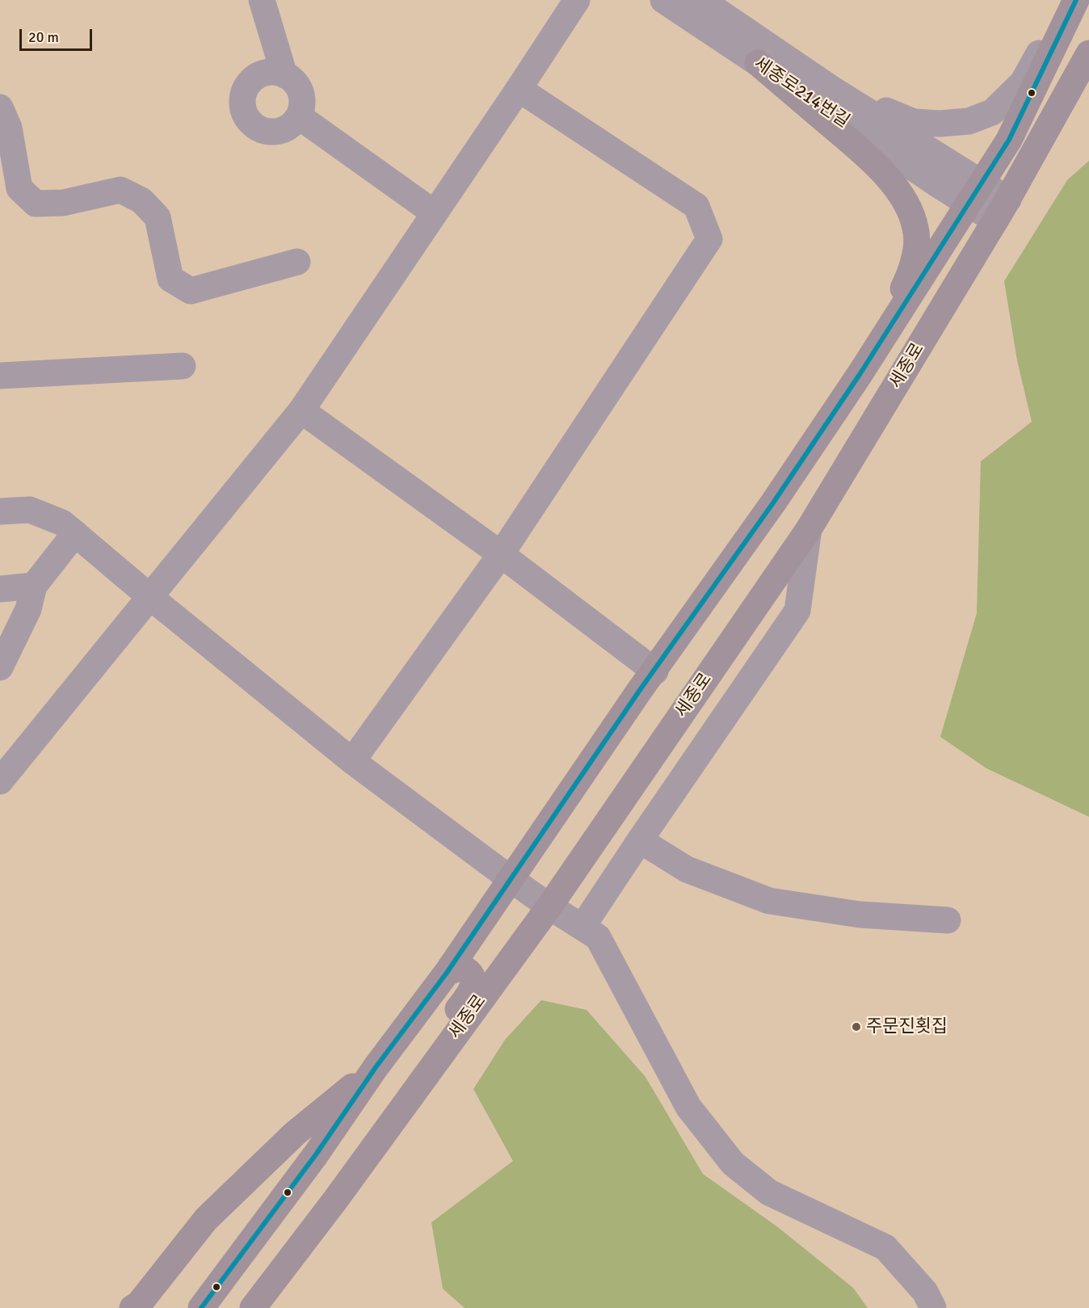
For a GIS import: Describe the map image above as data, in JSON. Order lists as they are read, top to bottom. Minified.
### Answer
{"streets":{"main road":["세종로"],"street":["세종로214번길"]},"places":["주문진횟집"],"scale_bar":"20 m"}
